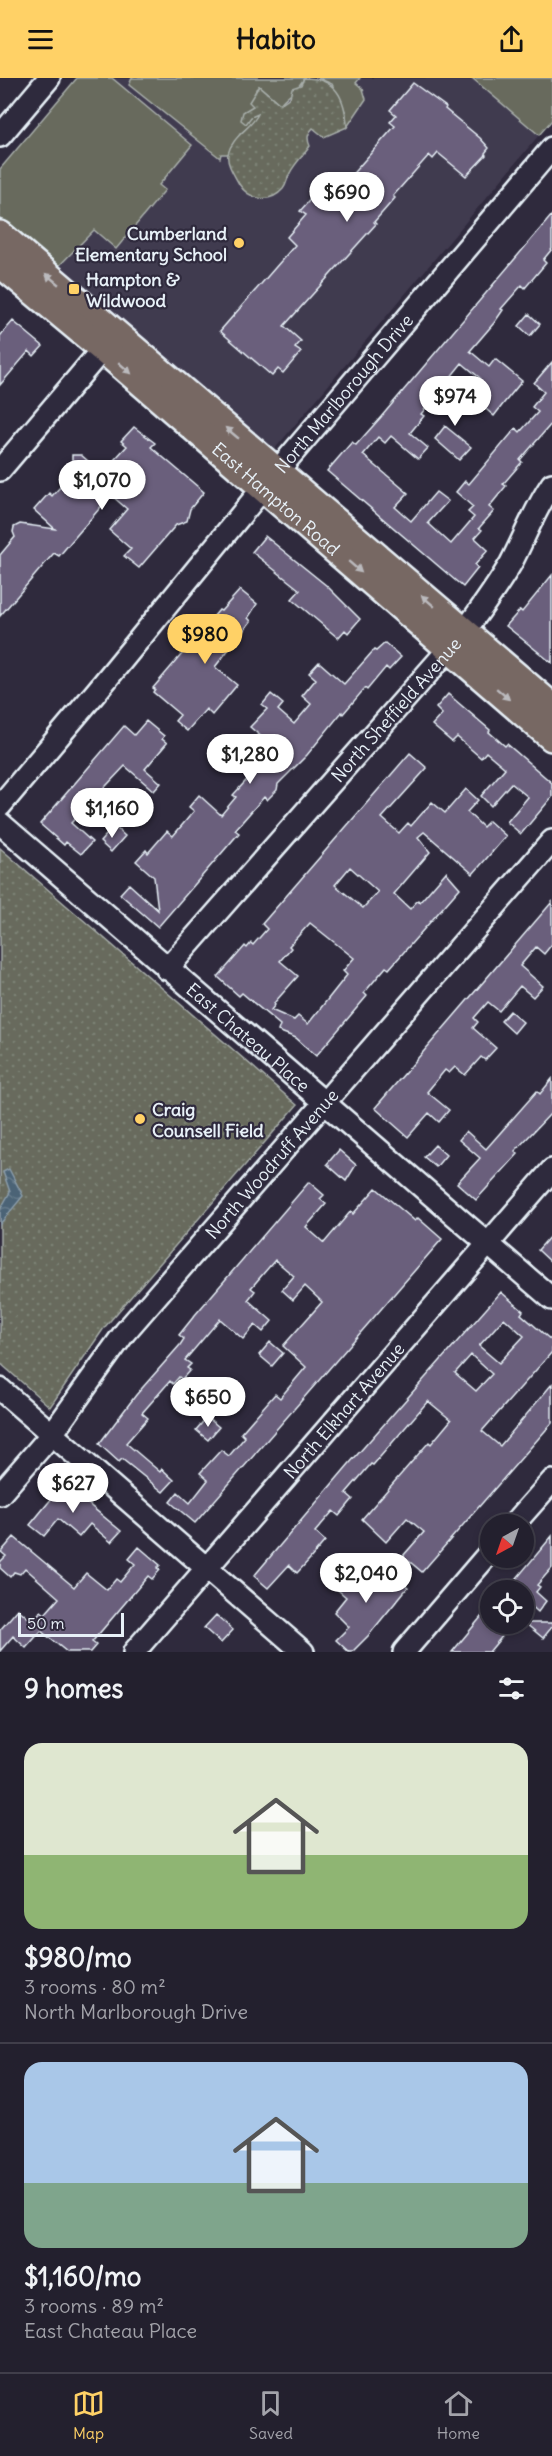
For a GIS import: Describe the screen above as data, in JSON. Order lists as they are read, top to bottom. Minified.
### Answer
{"streets":{"main road":["East Hampton Road"],"street":["North Marlborough Drive","North Sheffield Avenue","East Chateau Place","North Woodruff Avenue","North Elkhart Avenue"]},"crossings":[["North Marlborough Drive","East Hampton Road"],["East Hampton Road","North Sheffield Avenue"],["North Sheffield Avenue","East Chateau Place"],["East Chateau Place","North Woodruff Avenue"],["East Chateau Place","North Elkhart Avenue"]],"places":{"other":["Cumberland Elementary School","Craig Counsell Field"],"transit":["Hampton & Wildwood"]},"scale_bar":"50 m","north":"bottom left","page":{"header":"Habito","price":["$690","$974","$1,070","$980","$1,280","$1,160","$650","$627","$2,040"],"scale":"50 m","heading":"9 homes","list":[{"name":"$980/mo","note":"3 rooms · 80 m² · North Marlborough Drive"},{"name":"$1,160/mo","note":"3 rooms · 89 m² · East Chateau Place"}],"tabs":["Map","Saved","Home"]}}
